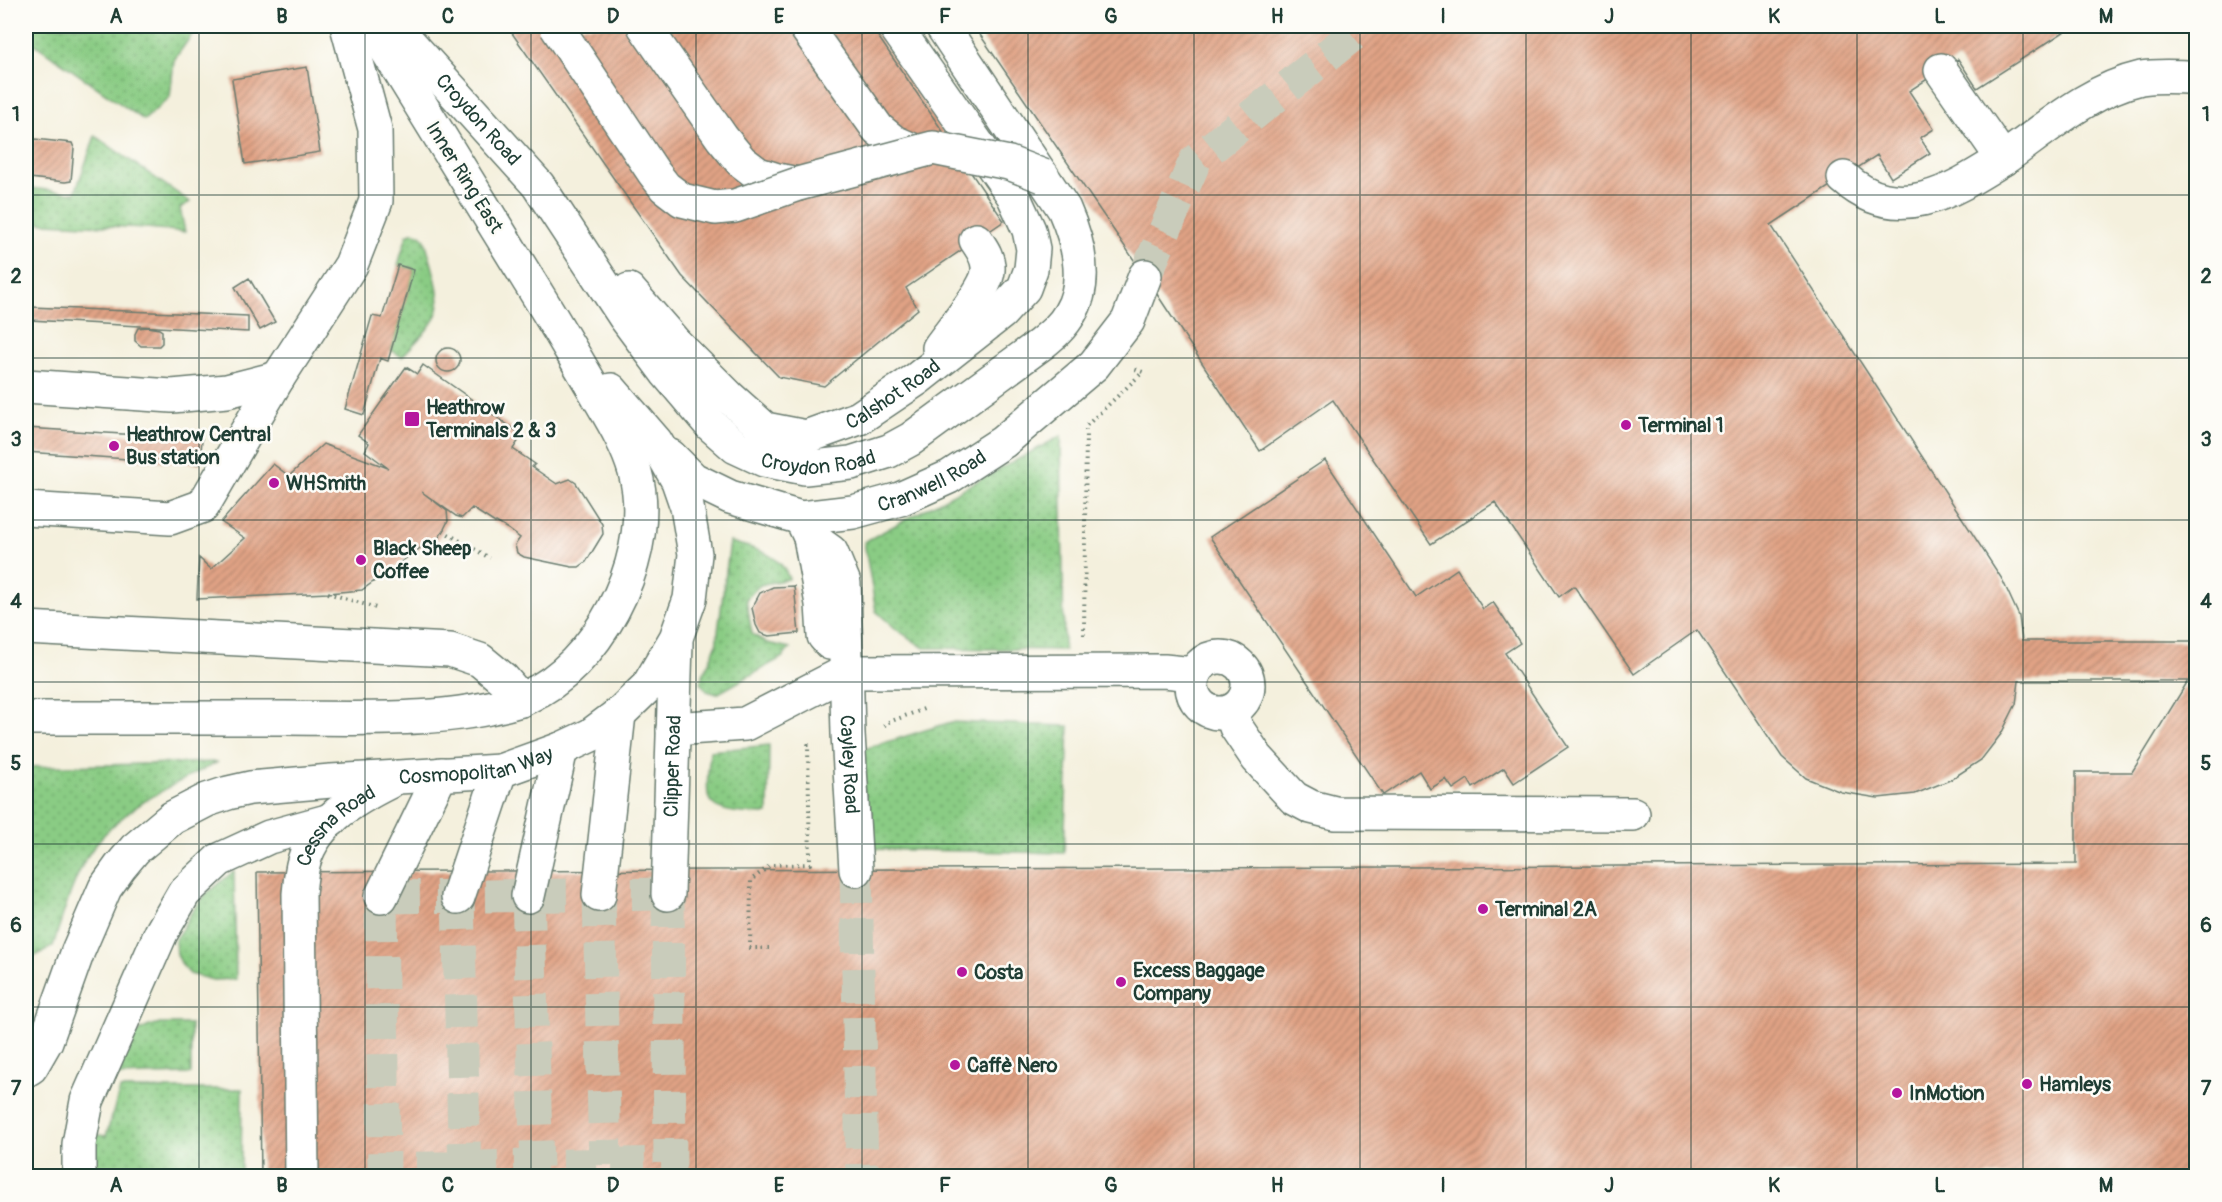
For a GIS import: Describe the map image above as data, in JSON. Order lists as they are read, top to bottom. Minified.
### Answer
{"streets":{"street":["Croydon Road","Inner Ring East","Calshot Road","Cranwell Road","Cosmopolitan Way","Cayley Road","Clipper Road","Cessna Road"]},"crossings":[["Croydon Road","Calshot Road"],["Inner Ring East","Cosmopolitan Way"],["Cranwell Road","Cosmopolitan Way"],["Cranwell Road","Cayley Road"],["Cosmopolitan Way","Clipper Road"],["Cosmopolitan Way","Cessna Road"]],"places":{"transit":["Heathrow Terminals 2 & 3"],"other":["Terminal 1","Heathrow Central Bus station","WHSmith","Black Sheep Coffee","Terminal 2A","Costa","Excess Baggage Company","Caffè Nero","Hamleys","InMotion"]},"grid":{"columns":["A","B","C","D","E","F","G","H","I","J","K","L","M"],"rows":["1","2","3","4","5","6","7"]}}
